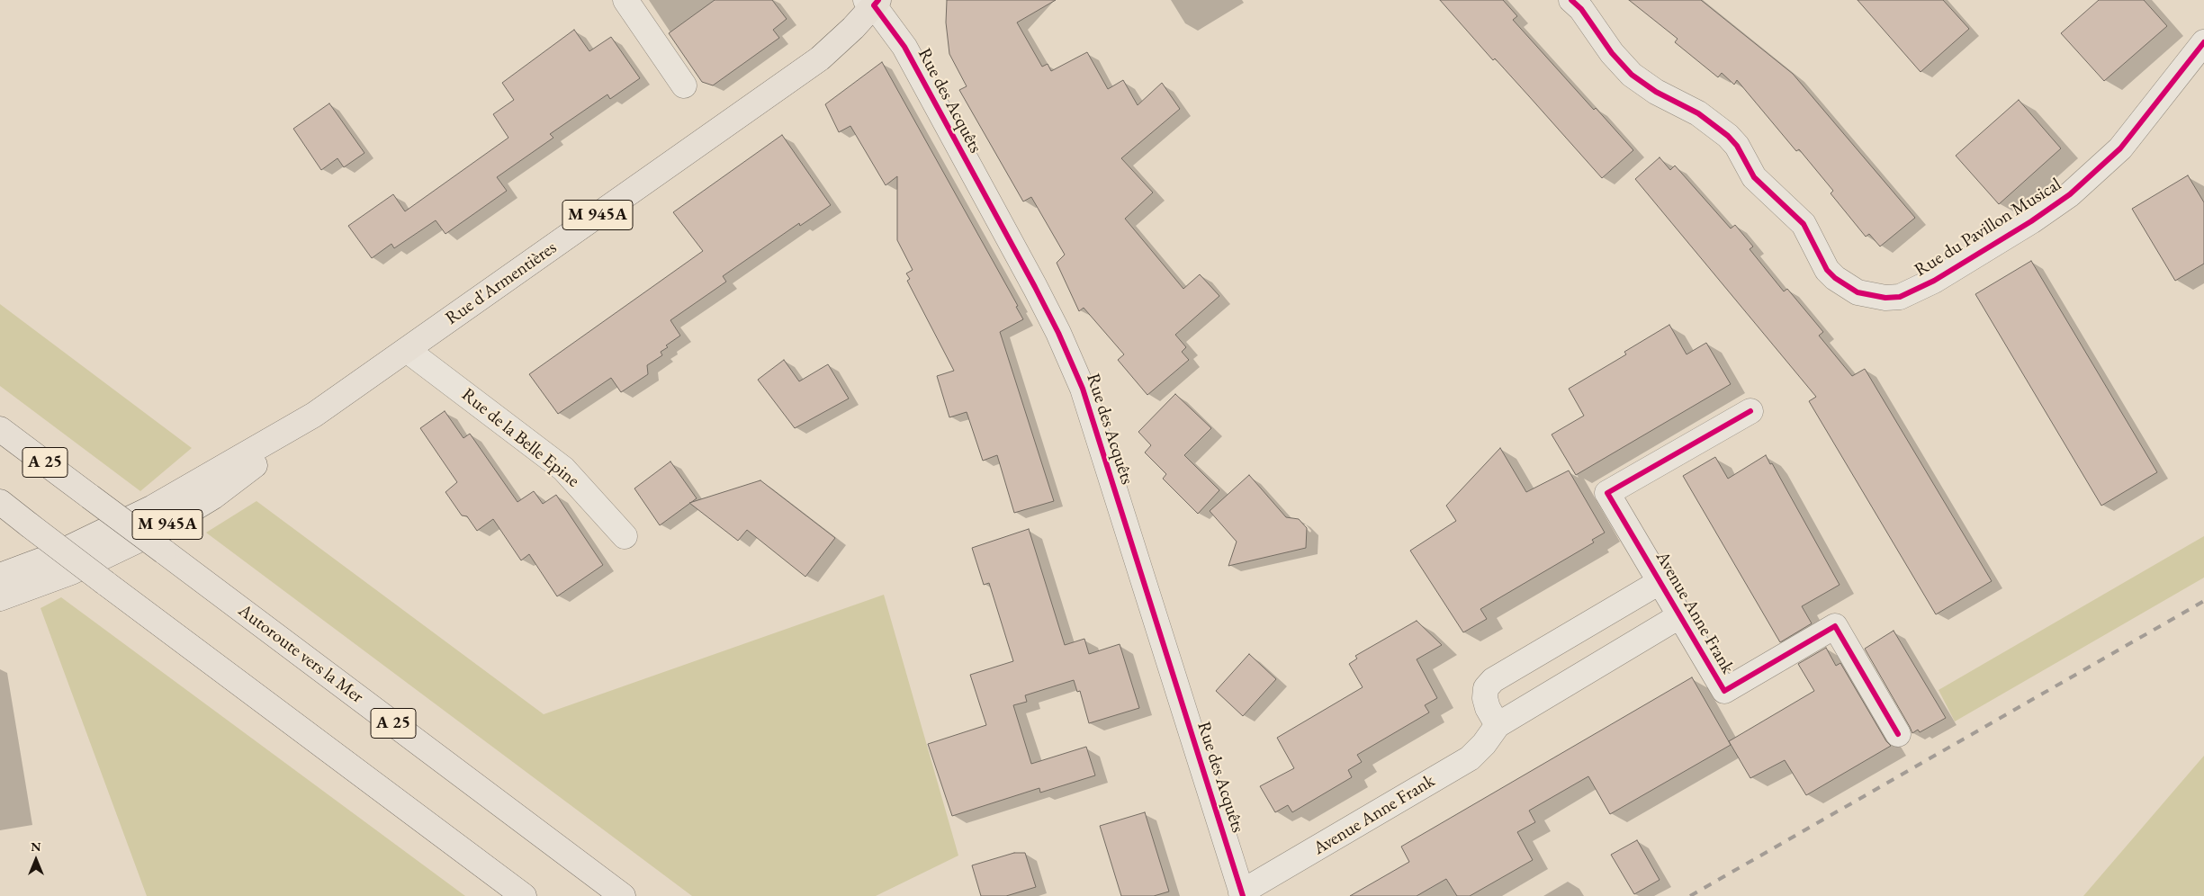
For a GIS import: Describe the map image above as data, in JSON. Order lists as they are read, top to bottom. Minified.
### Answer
{"streets":{"main road":["M 945A","Rue d'Armentières","A 25","Autoroute vers la Mer"],"street":["Rue des Acquêts","Rue du Pavillon Musical","Rue de la Belle Epine","Avenue Anne Frank"]},"crossings":[["Rue des Acquêts","Rue d'Armentières"],["Rue des Acquêts","Avenue Anne Frank"],["Rue d'Armentières","Rue de la Belle Epine"]],"north":"top"}
